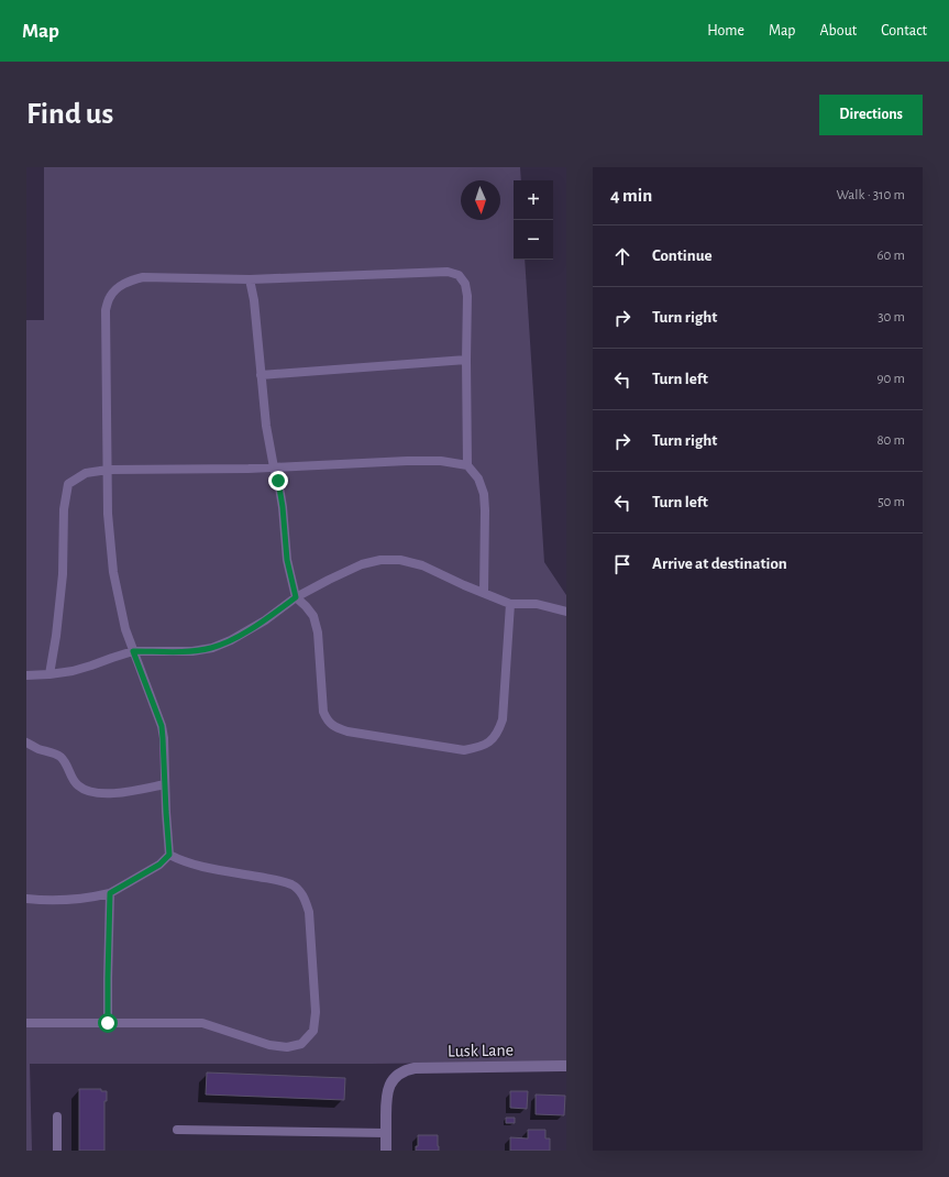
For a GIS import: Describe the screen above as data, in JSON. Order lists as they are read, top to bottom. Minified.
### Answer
{"streets":{"street":["Lusk Lane"]},"north":"bottom","page":{"header":"Map","nav":["Home","Map","About","Contact"],"buttons":"Directions","title":"Find us","heading":["4 min","Walk · 310 m"],"map_buttons":["+","−"],"list":[["Continue","60 m"],["Turn right","30 m"],["Turn left","90 m"],["Turn right","80 m"],["Turn left","50 m"],"Arrive at destination"]}}
